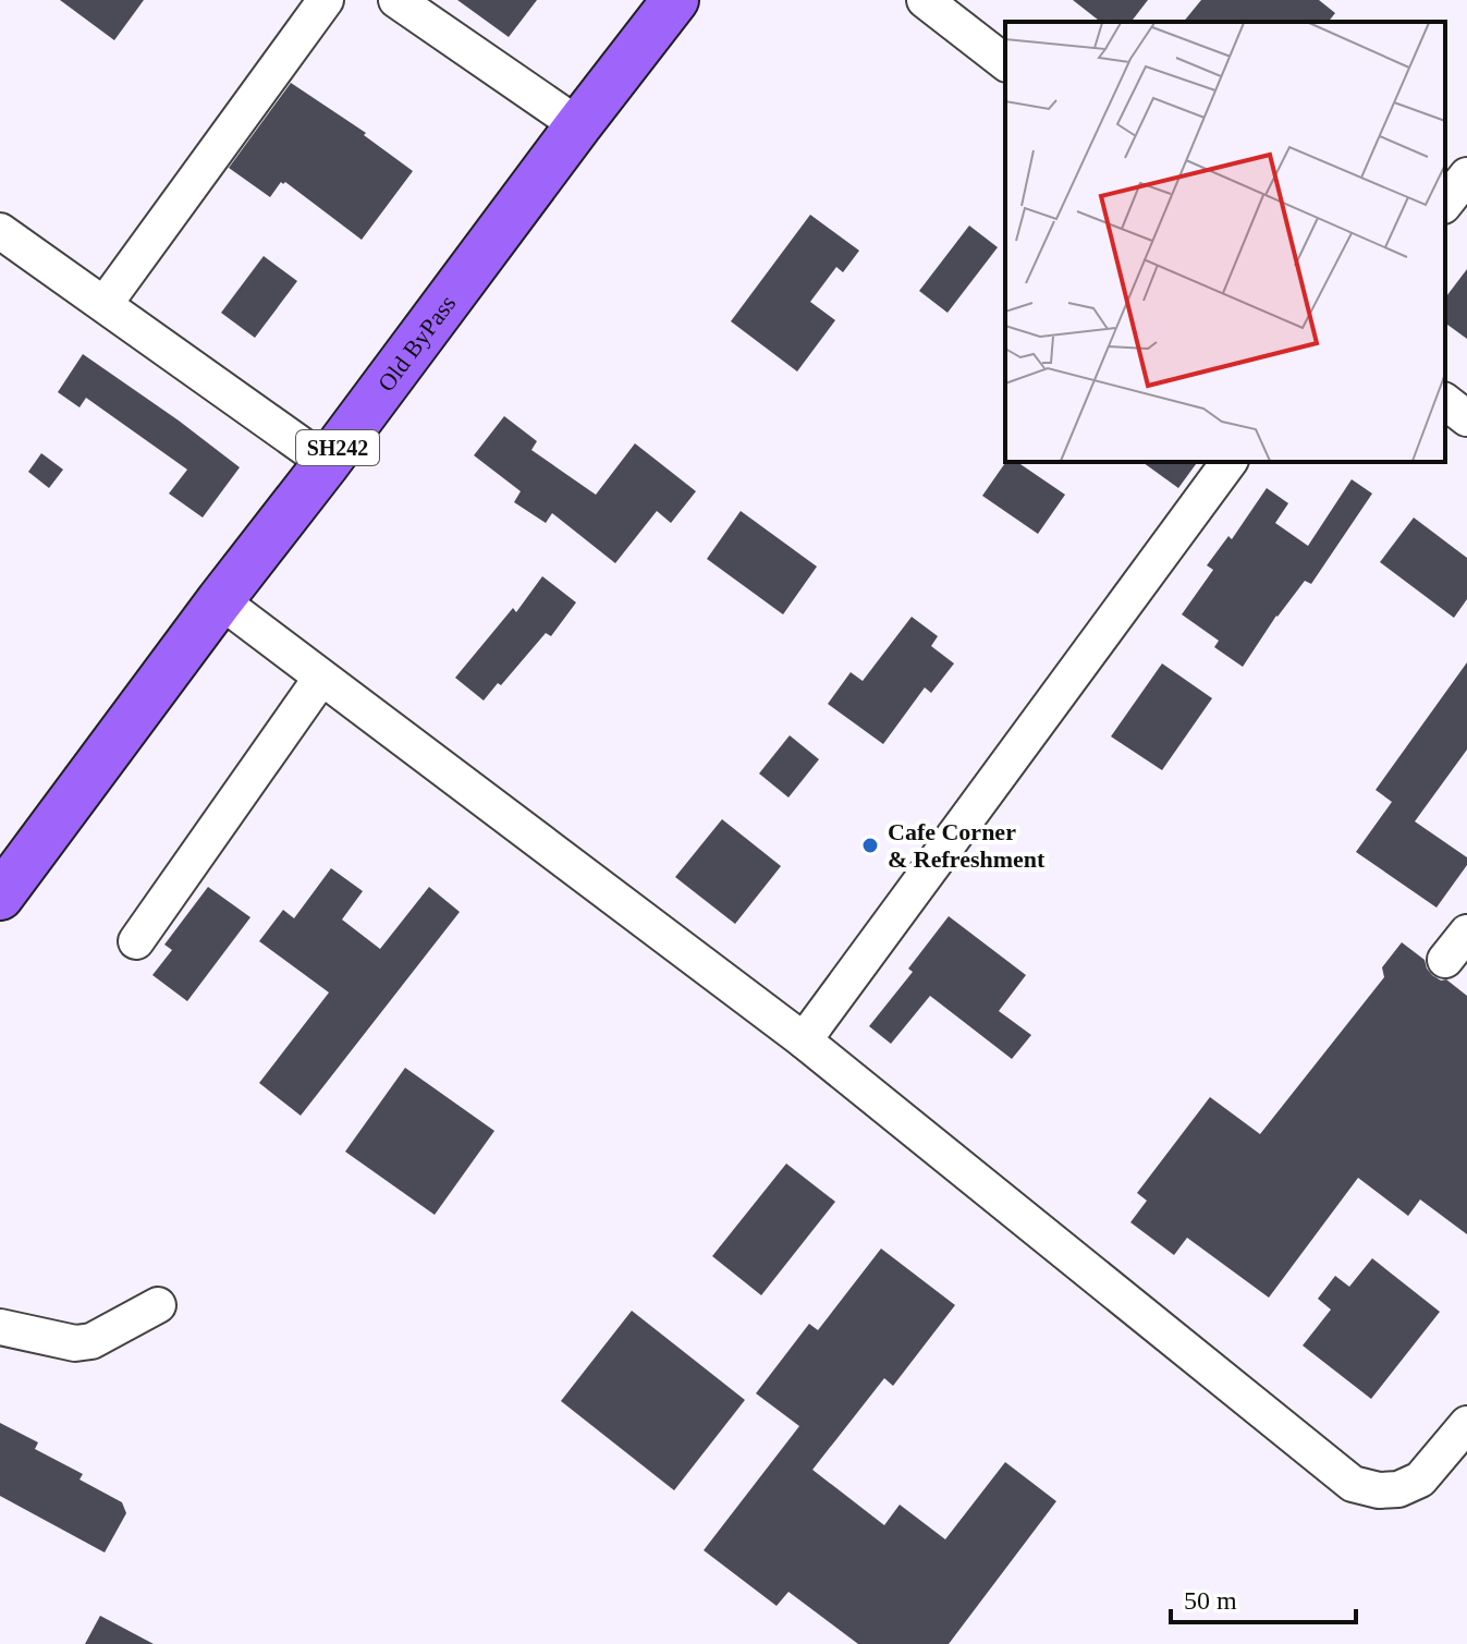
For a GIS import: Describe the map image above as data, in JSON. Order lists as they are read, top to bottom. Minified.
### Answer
{"streets":{"main road":["Old ByPass","SH242"]},"places":["Cafe Corner & Refreshment"],"scale_bar":"50 m"}
